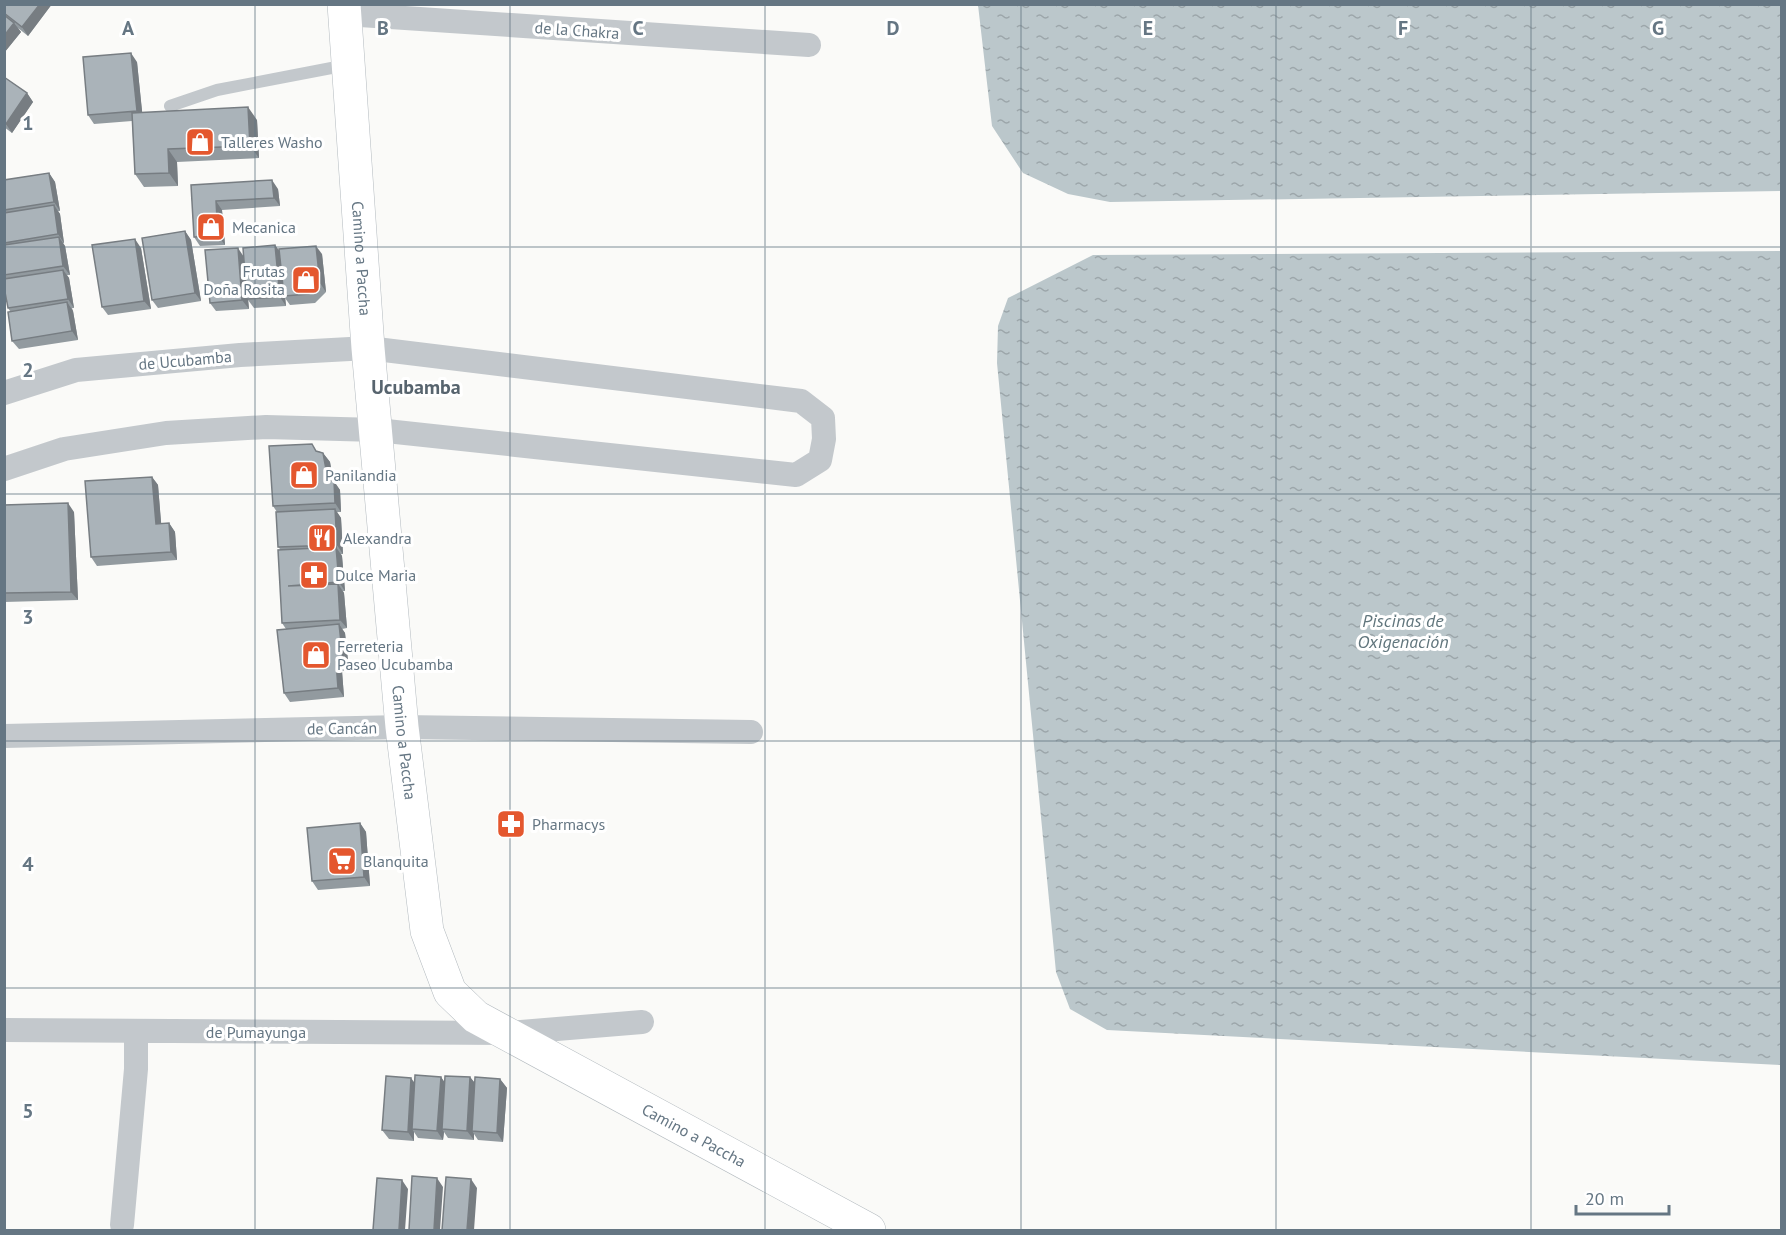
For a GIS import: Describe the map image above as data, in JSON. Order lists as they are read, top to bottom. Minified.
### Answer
{"streets":{"main road":["Camino a Paccha"],"street":["de la Chakra","de Ucubamba","de Cancán","de Pumayunga"]},"crossings":[["de la Chakra","Camino a Paccha"],["Camino a Paccha","de Ucubamba"],["Camino a Paccha","de Cancán"],["Camino a Paccha","de Pumayunga"]],"districts":["Ucubamba"],"water":["Piscinas de Oxigenación"],"places":{"shop":["Talleres Washo","Mecanica","Frutas Doña Rosita","Panilandia","Ferreteria Paseo Ucubamba"],"restaurant":["Alexandra"],"pharmacy":["Dulce Maria","Pharmacys"],"supermarket":["Blanquita"]},"scale_bar":"20 m","grid":{"columns":["A","B","C","D","E","F","G"],"rows":["1","2","3","4","5"]}}
